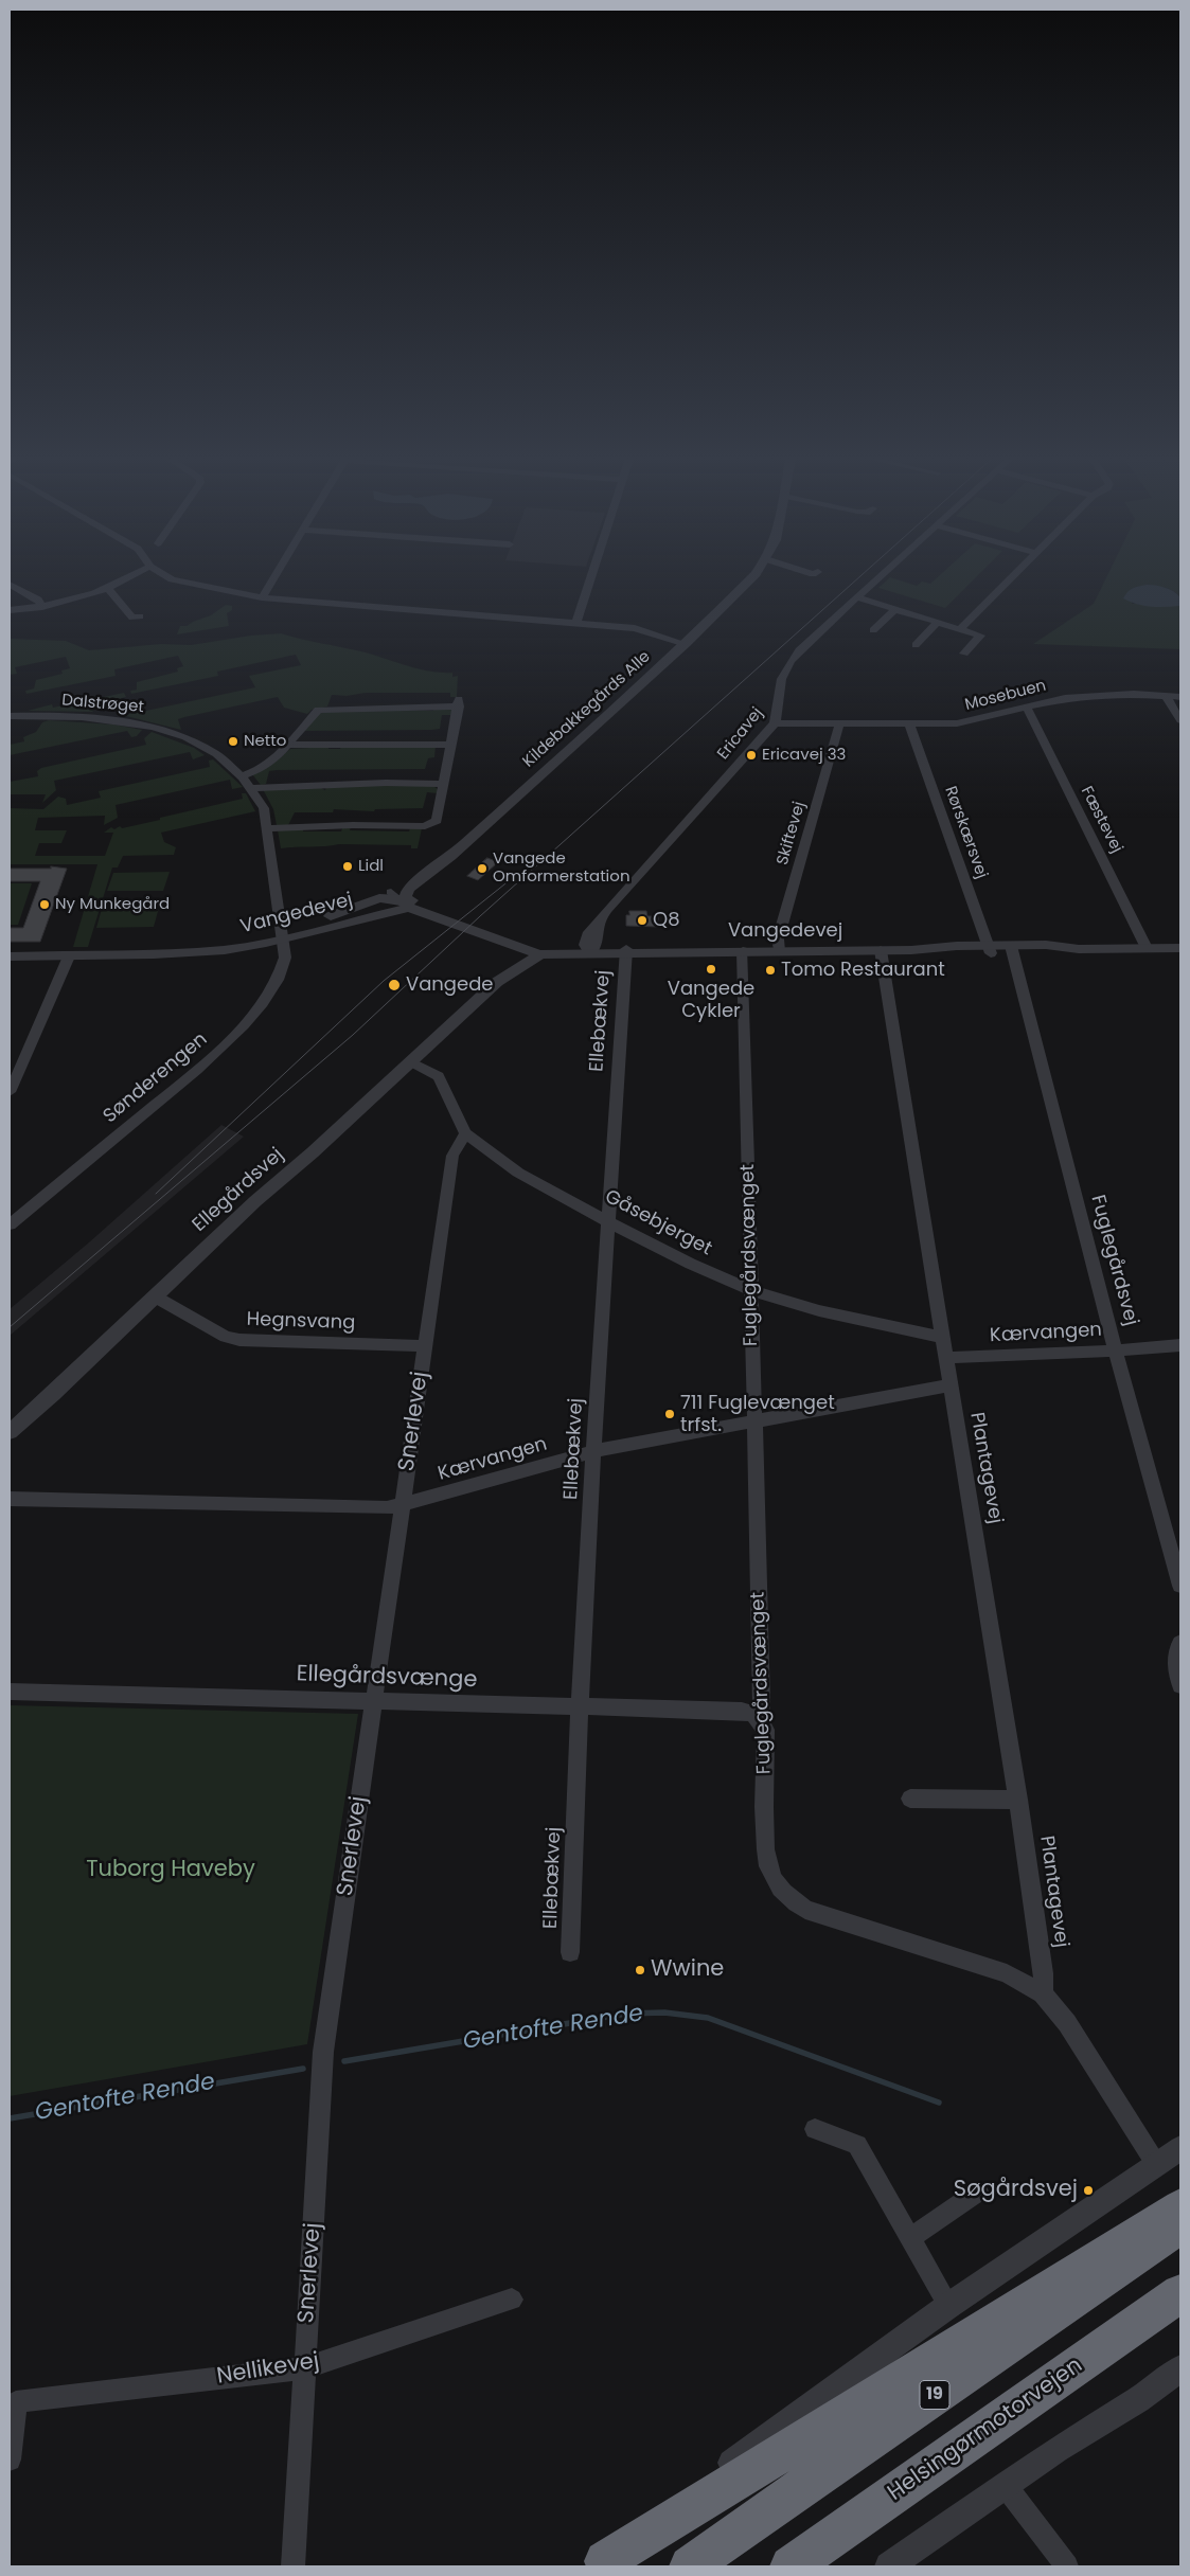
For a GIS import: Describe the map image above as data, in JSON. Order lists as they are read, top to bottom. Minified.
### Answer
{"streets":{"highway":["19","Helsingørmotorvejen"],"street":["Mosebuen","Dalstrøget","Kildebakkegårds Alle","Ericavej","Fæstevej","Rørskærsvej","Skiftevej","Vangedevej","Ellebækvej","Sønderengen","Ellegårdsvej","Gåsebjerget","Fuglegårdsvænget","Fuglegårdsvej","Hegnsvang","Kærvangen","Snerlevej","Plantagevej","Ellegårdsvænge","Nellikevej"]},"crossings":[["Mosebuen","Ericavej"],["Mosebuen","Fæstevej"],["Mosebuen","Rørskærsvej"],["Mosebuen","Skiftevej"],["Dalstrøget","Vangedevej"],["Dalstrøget","Sønderengen"],["Kildebakkegårds Alle","Vangedevej"],["Ericavej","Vangedevej"],["Fæstevej","Vangedevej"],["Rørskærsvej","Vangedevej"],["Skiftevej","Vangedevej"],["Vangedevej","Ellebækvej"],["Vangedevej","Sønderengen"],["Vangedevej","Ellegårdsvej"],["Vangedevej","Fuglegårdsvænget"],["Vangedevej","Fuglegårdsvej"],["Vangedevej","Plantagevej"],["Ellebækvej","Gåsebjerget"],["Ellebækvej","Kærvangen"],["Ellebækvej","Ellegårdsvænge"],["Ellegårdsvej","Gåsebjerget"],["Ellegårdsvej","Hegnsvang"],["Gåsebjerget","Fuglegårdsvænget"],["Gåsebjerget","Snerlevej"],["Gåsebjerget","Plantagevej"],["Fuglegårdsvænget","Kærvangen"],["Fuglegårdsvænget","Plantagevej"],["Fuglegårdsvænget","Ellegårdsvænge"],["Fuglegårdsvej","Kærvangen"],["Hegnsvang","Snerlevej"],["Kærvangen","Snerlevej"],["Kærvangen","Plantagevej"],["Snerlevej","Ellegårdsvænge"],["Snerlevej","Nellikevej"]],"water":["Gentofte Rende"],"parks":["Tuborg Haveby"],"places":["Netto","Ericavej 33","Lidl","Vangede Omformerstation","Ny Munkegård","Q8","Vangede Cykler","Tomo Restaurant","Vangede","711 Fuglevænget trfst.","Wwine","Søgårdsvej"]}
